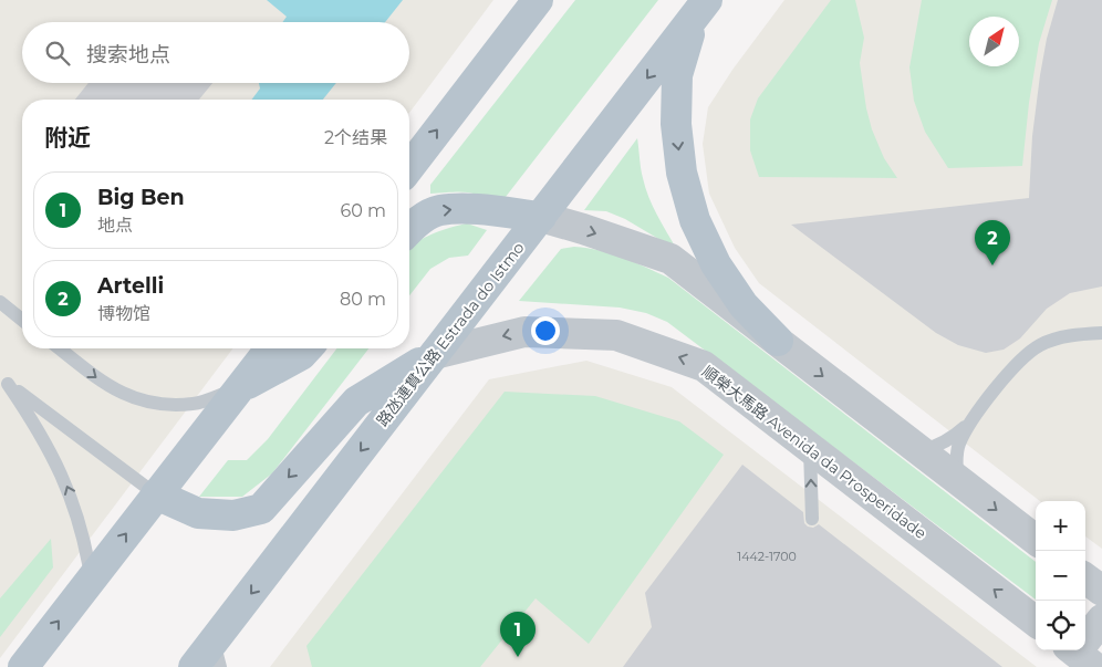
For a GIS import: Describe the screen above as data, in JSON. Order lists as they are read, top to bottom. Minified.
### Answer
{"streets":{"main road":["路氹連貫公路 Estrada do Istmo"],"street":["順榮大馬路 Avenida da Prosperidade"]},"crossings":[["路氹連貫公路 Estrada do Istmo","順榮大馬路 Avenida da Prosperidade"]],"house_numbers":["1442-1700"],"north":"top right","page":{"search":"搜索地点","heading":["附近","2个结果"],"list":[{"mark":"1","name":"Big Ben","note":"地点","value":"60 m"},{"mark":"2","name":"Artelli","note":"博物馆","value":"80 m"}],"pins":["2","1"],"map_buttons":["+","−"]}}
